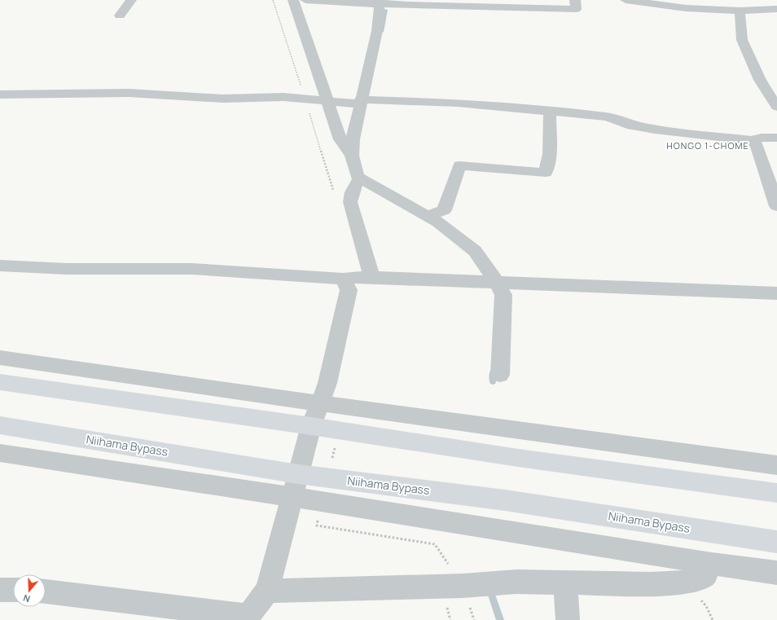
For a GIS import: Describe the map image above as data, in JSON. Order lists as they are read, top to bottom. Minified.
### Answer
{"streets":{"highway":["Niihama Bypass"]},"districts":["HONGO 1-CHOME"],"north":"bottom"}
